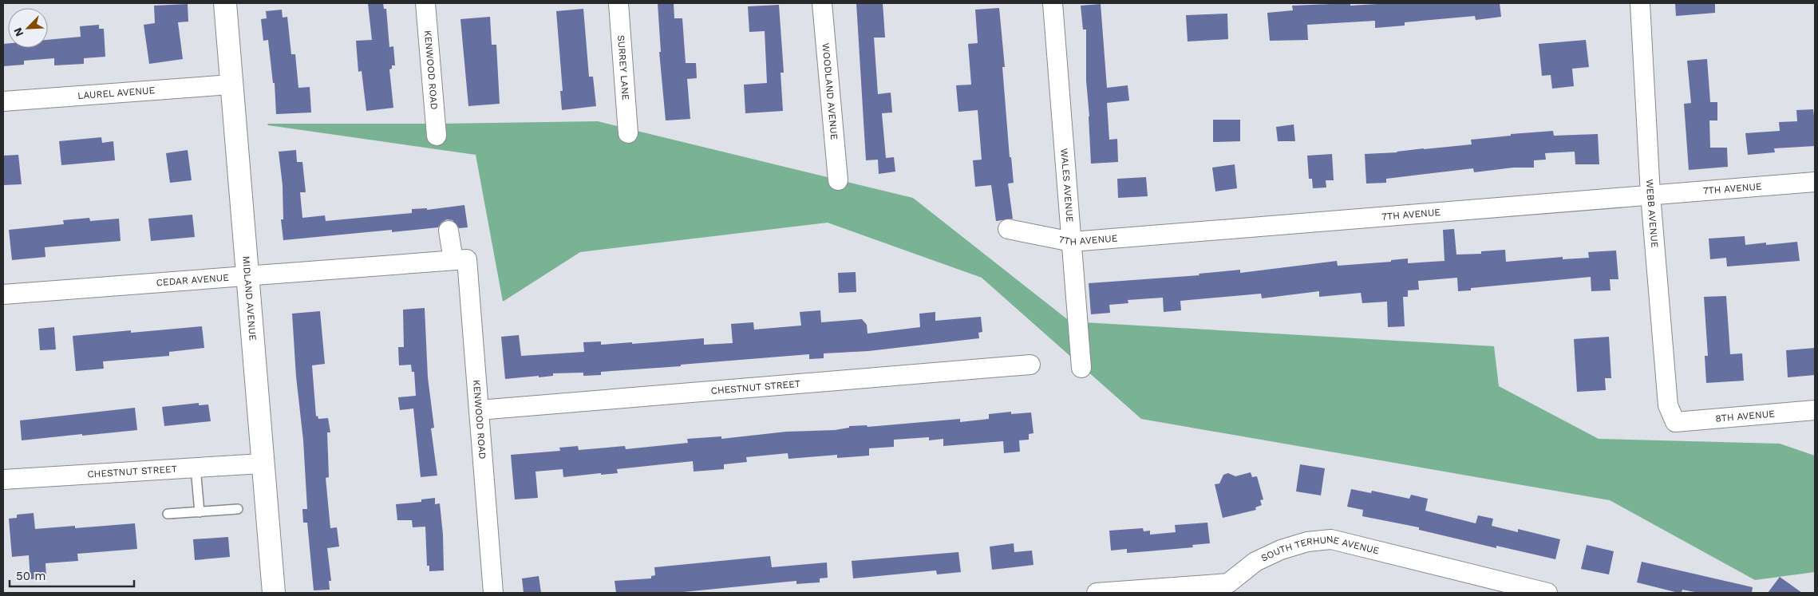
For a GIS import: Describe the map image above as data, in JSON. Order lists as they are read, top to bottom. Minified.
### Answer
{"streets":{"street":["SURREY LANE","KENWOOD ROAD","WOODLAND AVENUE","LAUREL AVENUE","WALES AVENUE","7TH AVENUE","WEBB AVENUE","CEDAR AVENUE","MIDLAND AVENUE","CHESTNUT STREET","8TH AVENUE","SOUTH TERHUNE AVENUE"]},"crossings":[["KENWOOD ROAD","CEDAR AVENUE"],["KENWOOD ROAD","CHESTNUT STREET"],["LAUREL AVENUE","MIDLAND AVENUE"],["WALES AVENUE","7TH AVENUE"],["7TH AVENUE","WEBB AVENUE"],["WEBB AVENUE","8TH AVENUE"],["CEDAR AVENUE","MIDLAND AVENUE"],["MIDLAND AVENUE","CHESTNUT STREET"]],"scale_bar":"50 m","north":"bottom left"}
